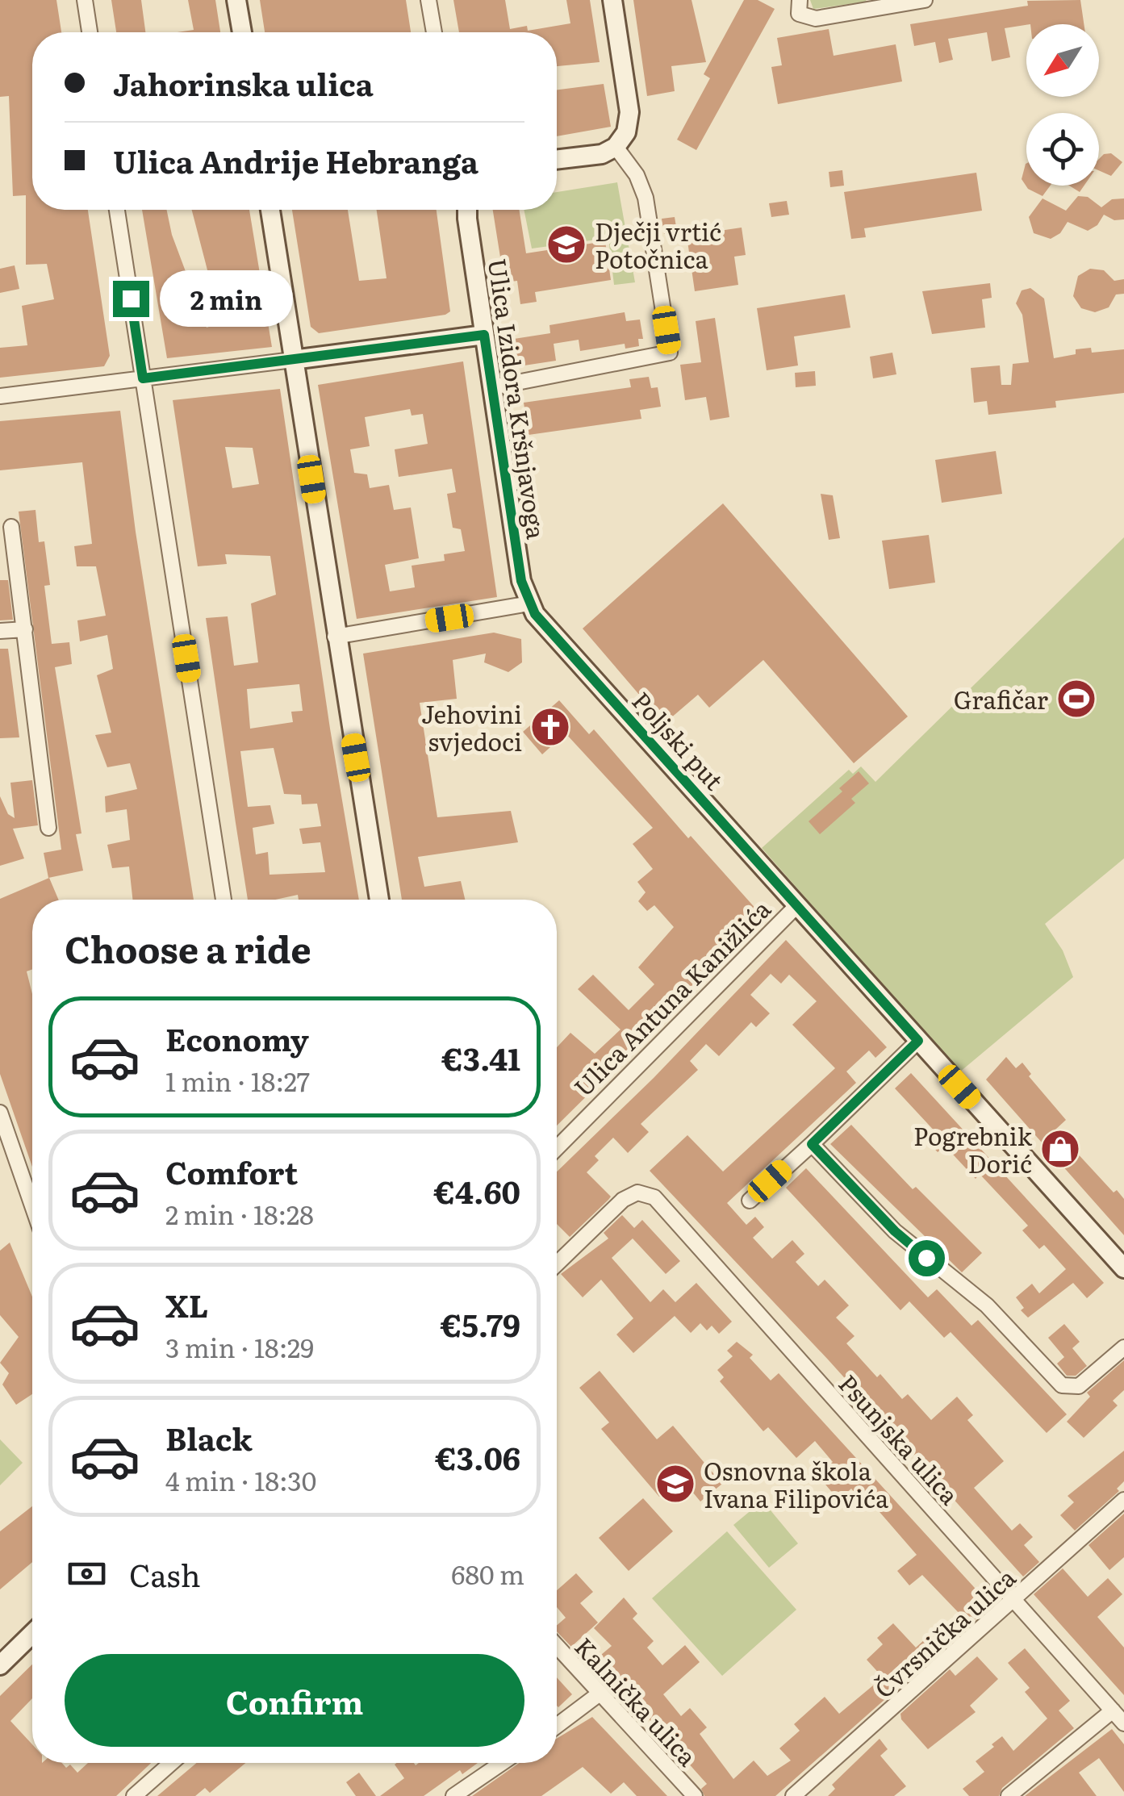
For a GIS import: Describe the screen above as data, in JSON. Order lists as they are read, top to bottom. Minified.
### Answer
{"streets":{"street":["Ulica Izidora Kršnjavoga","Poljski put","Ulica Antuna Kanižlića","Psunjska ulica","Čvrsnička ulica","Kalnička ulica"]},"crossings":[["Ulica Izidora Kršnjavoga","Poljski put"],["Poljski put","Ulica Antuna Kanižlića"],["Psunjska ulica","Čvrsnička ulica"]],"places":{"school or university":["Dječji vrtić Potočnica","Osnovna škola Ivana Filipovića"],"sports":["Grafičar"],"church":["Jehovini svjedoci"],"shop":["Pogrebnik Dorić"]},"north":"bottom left","page":{"banner":["Jahorinska ulica","Ulica Andrije Hebranga"],"bubble":"2 min","heading":"Choose a ride","list":[{"name":"Economy","note":"1 min · 18:27","value":"€3.41"},{"name":"Comfort","note":"2 min · 18:28","value":"€4.60"},{"name":"XL","note":"3 min · 18:29","value":"€5.79"},{"name":"Black","note":"4 min · 18:30","value":"€3.06"}],"pay":["Cash","680 m"],"buttons":"Confirm"}}
